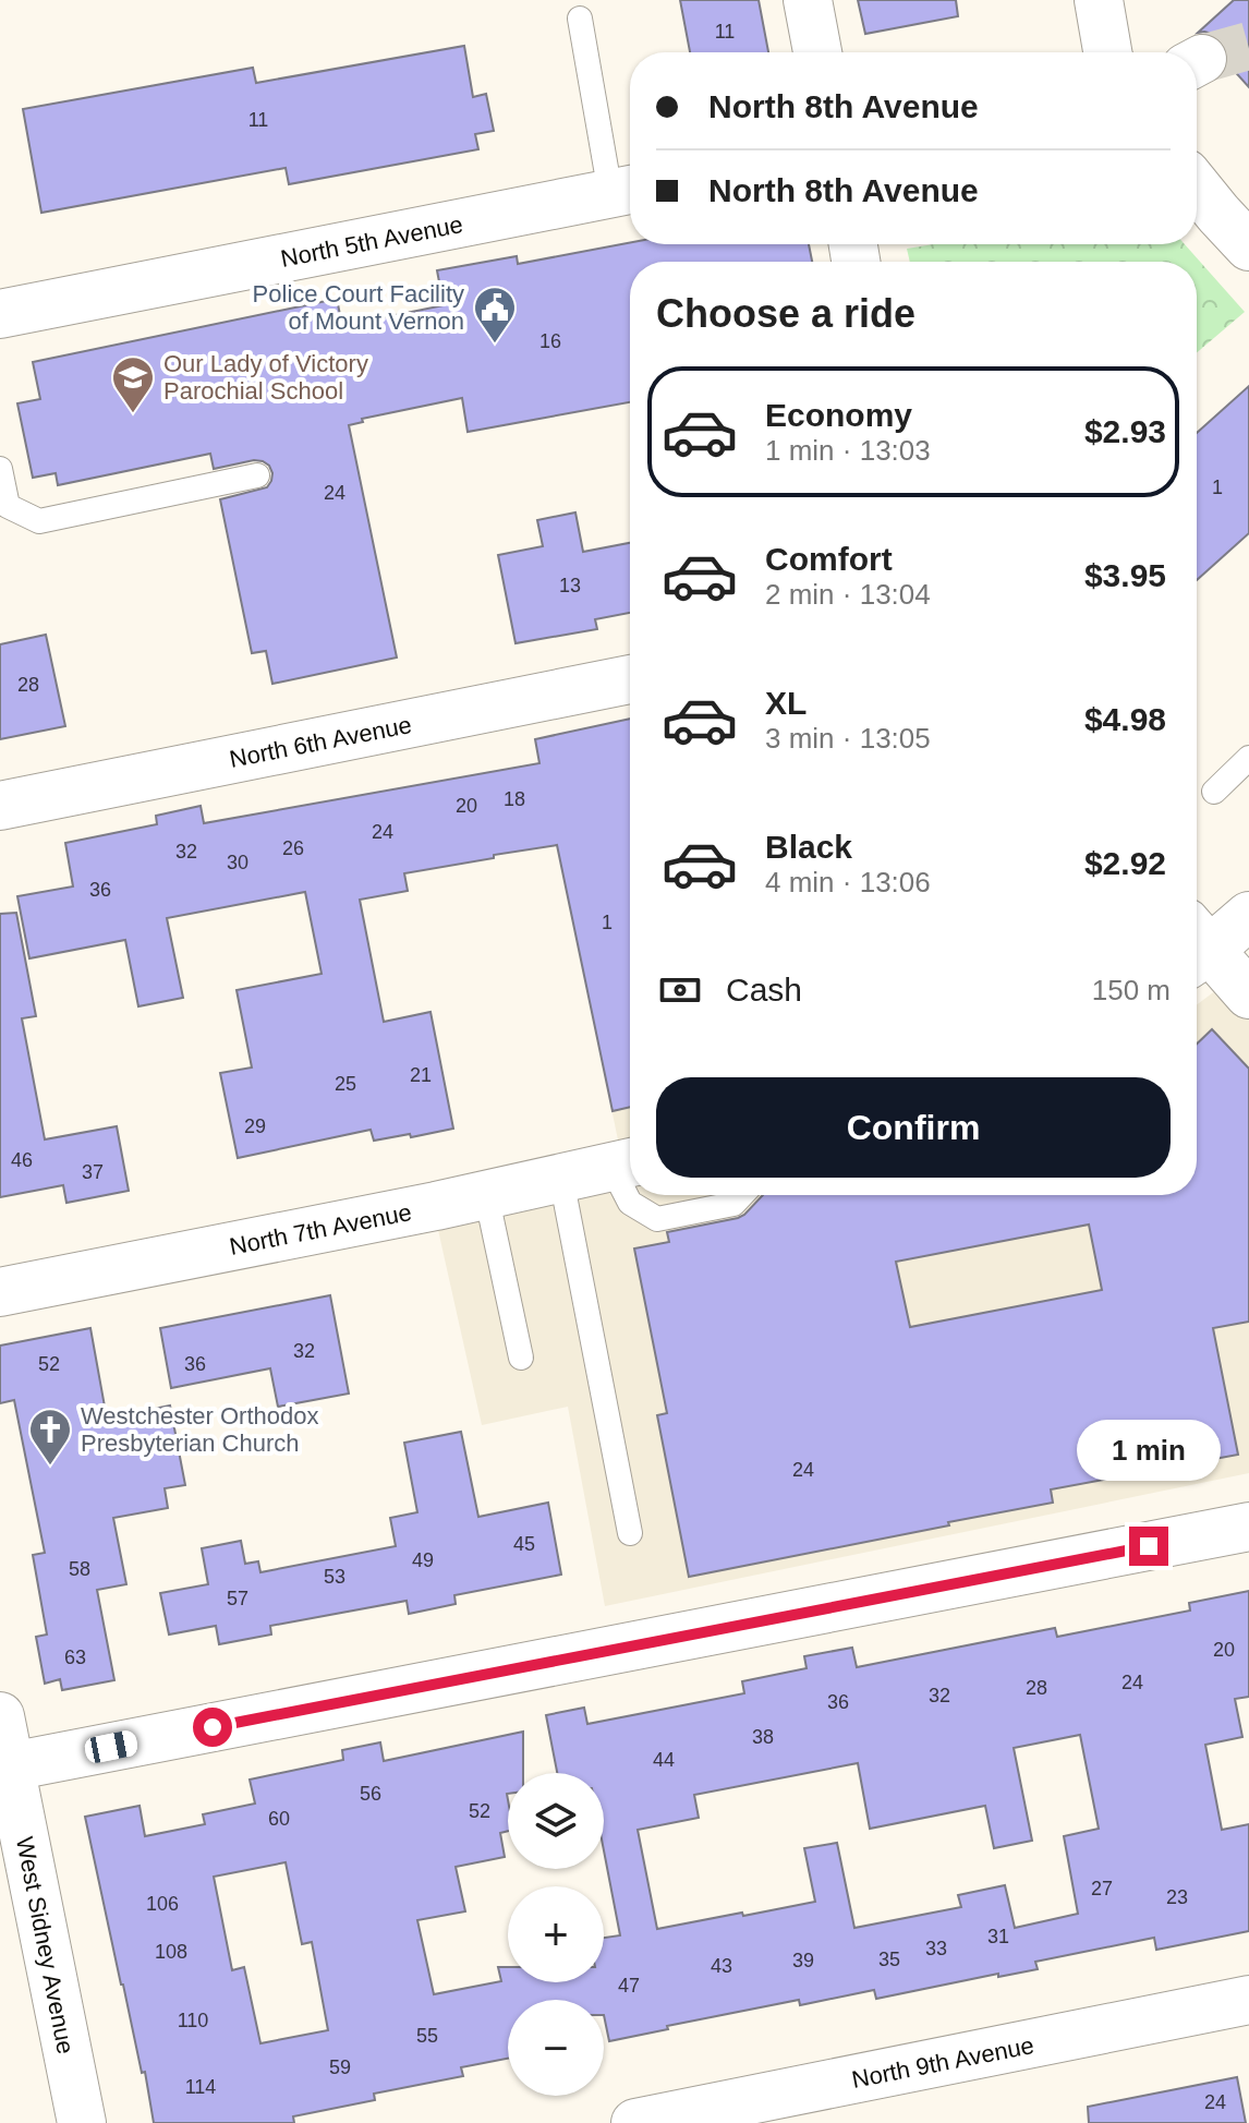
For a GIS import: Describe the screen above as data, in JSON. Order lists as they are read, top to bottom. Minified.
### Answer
{"streets":{"street":["North 5th Avenue","North 6th Avenue","North 7th Avenue","West Sidney Avenue","North 9th Avenue"]},"places":{"public building":["Police Court Facility of Mount Vernon"],"school or university":["Our Lady of Victory Parochial School"],"church":["Westchester Orthodox Presbyterian Church"]},"house_numbers":["11","11","16","1","24","13","28","18","20","24","26","32","30","36","1","21","25","29","46","37","32","52","36","24","45","49","58","53","57","20","63","24","28","32","36","38","44","56","52","60","27","23","106","31","33","108","35","39","43","47","110","55","59","114","24"],"page":{"banner":["North 8th Avenue","North 8th Avenue"],"heading":"Choose a ride","list":[{"name":"Economy","note":"1 min · 13:03","value":"$2.93"},{"name":"Comfort","note":"2 min · 13:04","value":"$3.95"},{"name":"XL","note":"3 min · 13:05","value":"$4.98"},{"name":"Black","note":"4 min · 13:06","value":"$2.92"}],"pay":["Cash","150 m"],"buttons":"Confirm","bubble":"1 min","map_buttons":["+","−"]}}
